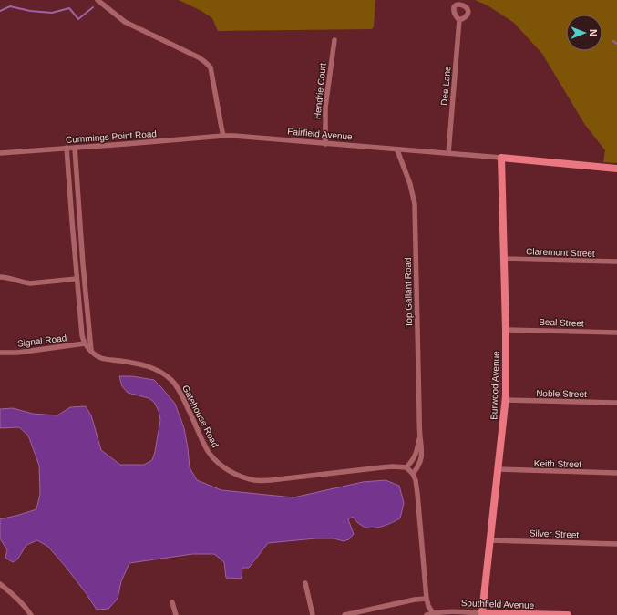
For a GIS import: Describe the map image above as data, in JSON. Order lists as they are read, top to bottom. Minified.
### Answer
{"streets":{"street":["Dee Lane","Hendrie Court","Fairfield Avenue","Cummings Point Road","Claremont Street","Top Gallant Road","Beal Street","Signal Road","Burwood Avenue","Noble Street","Gatehouse Road","Keith Street","Silver Street","Southfield Avenue"]},"crossings":[["Dee Lane","Fairfield Avenue"],["Hendrie Court","Fairfield Avenue"],["Fairfield Avenue","Cummings Point Road"],["Fairfield Avenue","Top Gallant Road"],["Fairfield Avenue","Burwood Avenue"],["Claremont Street","Burwood Avenue"],["Top Gallant Road","Gatehouse Road"],["Beal Street","Burwood Avenue"],["Signal Road","Gatehouse Road"],["Burwood Avenue","Noble Street"],["Burwood Avenue","Keith Street"],["Burwood Avenue","Silver Street"],["Burwood Avenue","Southfield Avenue"]],"north":"right"}
